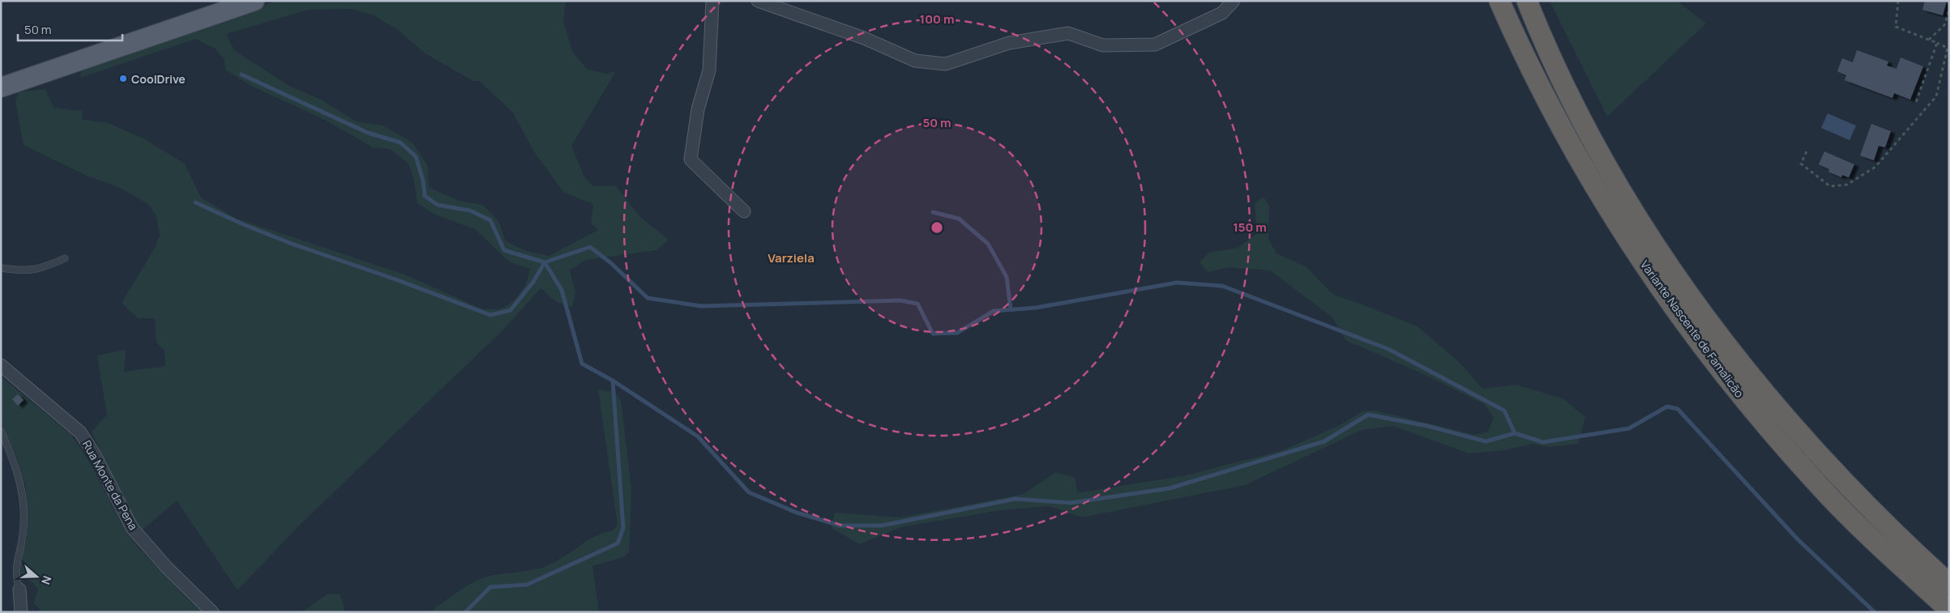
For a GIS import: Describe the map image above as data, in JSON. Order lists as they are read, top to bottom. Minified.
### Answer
{"streets":{"highway":["Variante Nascente de Famalicão"],"street":["Rua Monte da Pena"]},"districts":["Varziela"],"places":["CoolDrive"],"scale_bar":"50 m","north":"right","rings":["100 m","50 m","150 m"]}
